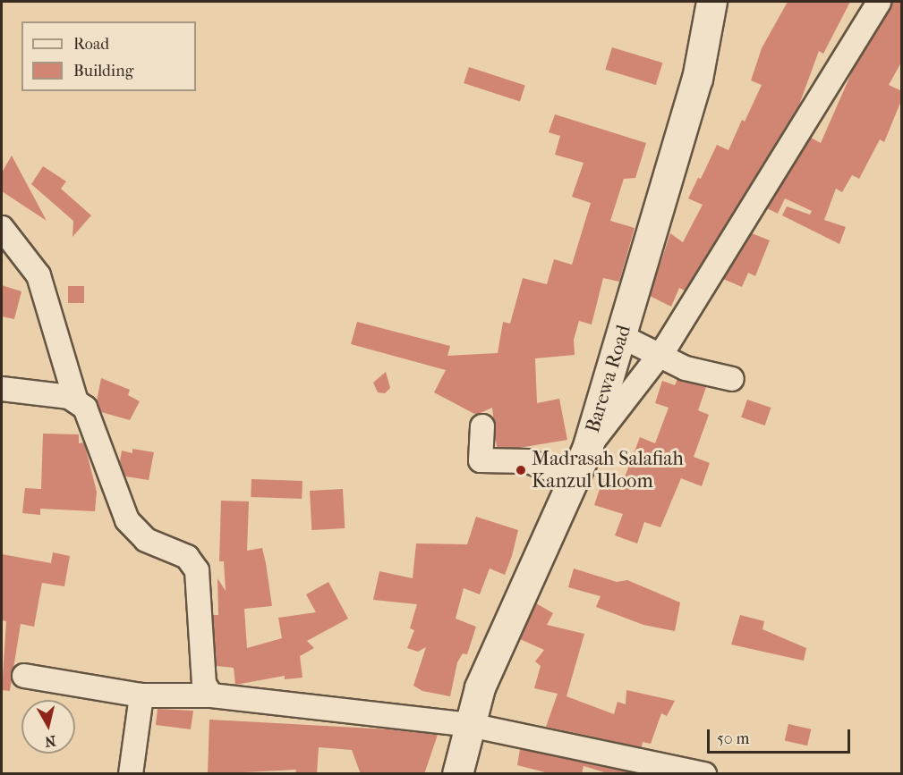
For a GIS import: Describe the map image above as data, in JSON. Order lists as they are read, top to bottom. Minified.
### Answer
{"streets":{"main road":["Barewa Road"]},"places":["Madrasah Salafiah Kanzul Uloom"],"legend":["Road","Building"],"scale_bar":"50 m","north":"bottom"}
